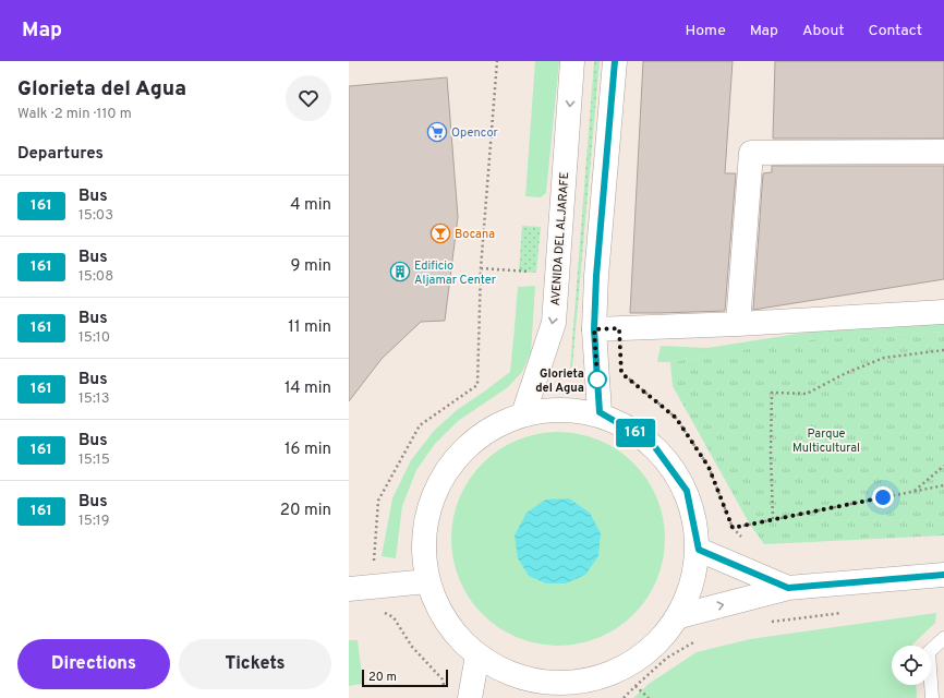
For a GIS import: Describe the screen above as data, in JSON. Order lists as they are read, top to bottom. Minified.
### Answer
{"streets":{"main road":["AVENIDA DEL ALJARAFE"]},"parks":["Parque Multicultural"],"places":{"supermarket":["Opencor"],"bar":["Bocana"],"building":["Edificio Aljamar Center"],"other":["Glorieta del Agua"]},"lines":["bus line 161"],"scale_bar":"20 m","page":{"header":"Map","nav":["Home","Map","About","Contact"],"heading":[["Glorieta del Agua","Walk · 2 min · 110 m"],"Departures"],"on_map":"161","list":[{"mark":"161","name":"Bus","note":"15:03","value":"4 min"},{"mark":"161","name":"Bus","note":"15:08","value":"9 min"},{"mark":"161","name":"Bus","note":"15:10","value":"11 min"},{"mark":"161","name":"Bus","note":"15:13","value":"14 min"},{"mark":"161","name":"Bus","note":"15:15","value":"16 min"},{"mark":"161","name":"Bus","note":"15:19","value":"20 min"}],"buttons":["Directions","Tickets"],"scale":"20 m"}}
